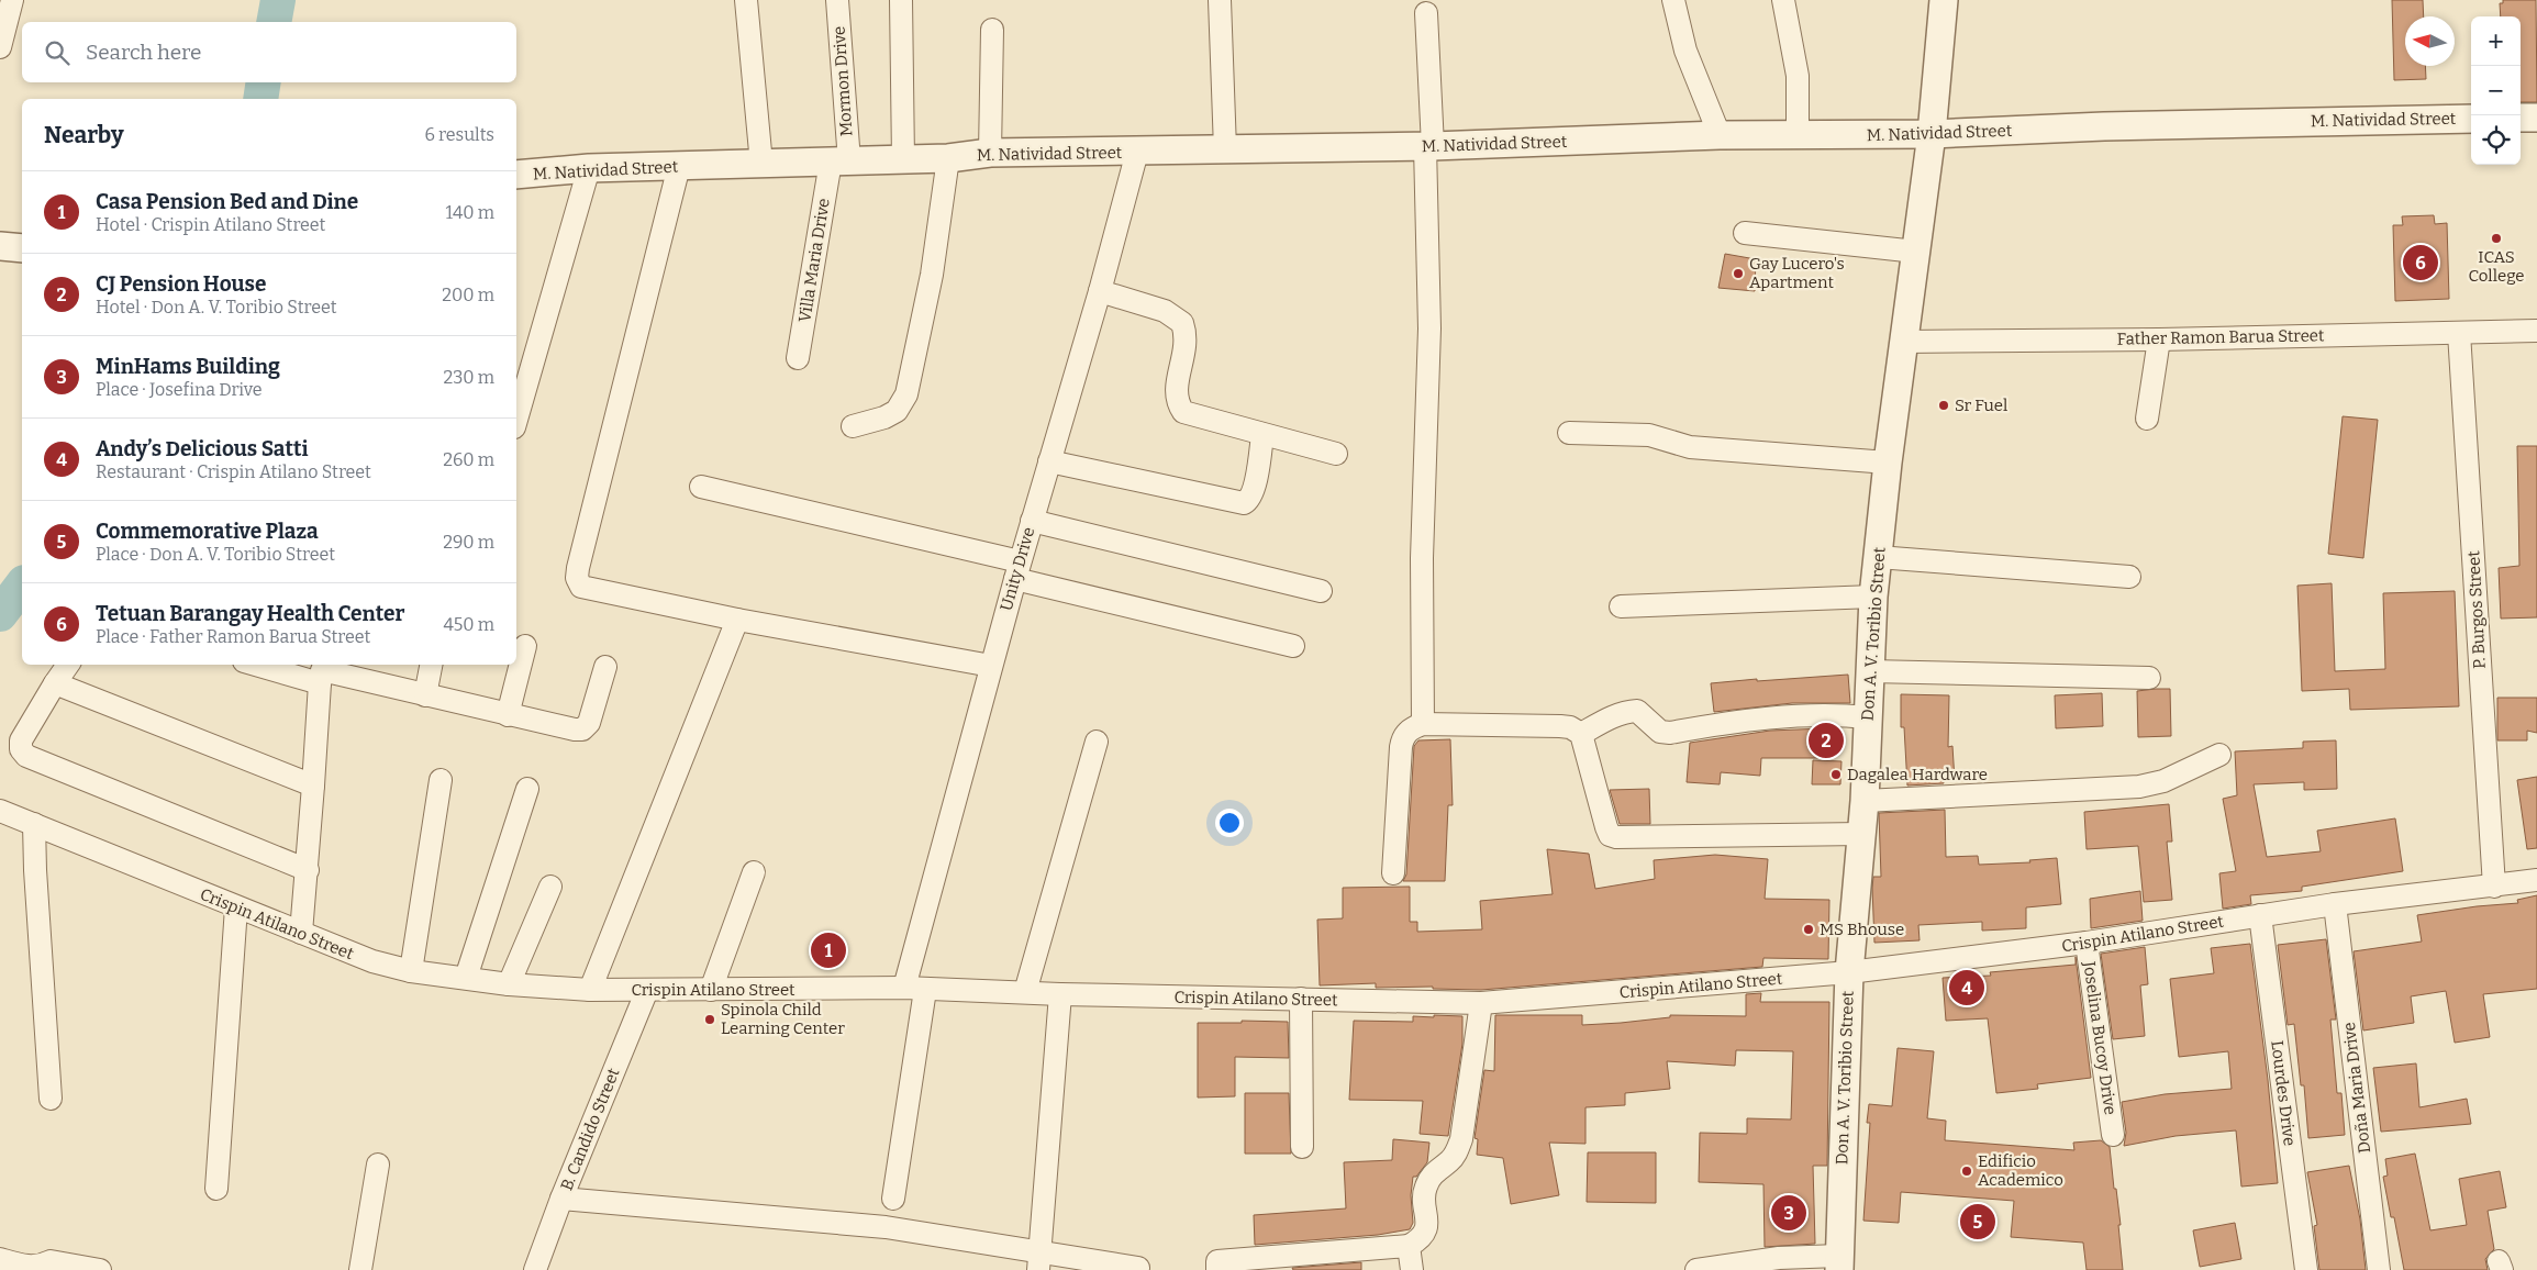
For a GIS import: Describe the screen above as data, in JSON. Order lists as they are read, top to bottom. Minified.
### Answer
{"streets":{"street":["Mormon Drive","M. Natividad Street","Villa Maria Drive","Father Ramon Barua Street","Unity Drive","P. Burgos Street","Don A. V. Toribio Street","Crispin Atilano Street","Joselina Bucoy Drive","Doña Maria Drive","Lourdes Drive","B. Candido Street"]},"crossings":[["Mormon Drive","M. Natividad Street"],["Mormon Drive","Villa Maria Drive"],["M. Natividad Street","Villa Maria Drive"],["M. Natividad Street","Unity Drive"],["M. Natividad Street","Don A. V. Toribio Street"],["Father Ramon Barua Street","P. Burgos Street"],["Father Ramon Barua Street","Don A. V. Toribio Street"],["Unity Drive","Crispin Atilano Street"],["P. Burgos Street","Crispin Atilano Street"],["Don A. V. Toribio Street","Crispin Atilano Street"],["Crispin Atilano Street","Joselina Bucoy Drive"],["Crispin Atilano Street","Doña Maria Drive"],["Crispin Atilano Street","Lourdes Drive"],["Crispin Atilano Street","B. Candido Street"]],"places":["ICAS College","Gay Lucero's Apartment","Sr Fuel","Dagalea Hardware","MS Bhouse","Spinola Child Learning Center","Edificio Academico"],"north":"left","page":{"map_buttons":["+","−"],"search":"Search here","heading":["Nearby","6 results"],"list":[{"mark":"1","name":"Casa Pension Bed and Dine","note":"Hotel · Crispin Atilano Street","value":"140 m"},{"mark":"2","name":"CJ Pension House","note":"Hotel · Don A. V. Toribio Street","value":"200 m"},{"mark":"3","name":"MinHams Building","note":"Place · Josefina Drive","value":"230 m"},{"mark":"4","name":"Andy’s Delicious Satti","note":"Restaurant · Crispin Atilano Street","value":"260 m"},{"mark":"5","name":"Commemorative Plaza","note":"Place · Don A. V. Toribio Street","value":"290 m"},{"mark":"6","name":"Tetuan Barangay Health Center","note":"Place · Father Ramon Barua Street","value":"450 m"}],"pins":["6","2","1","4","3","5"]}}
